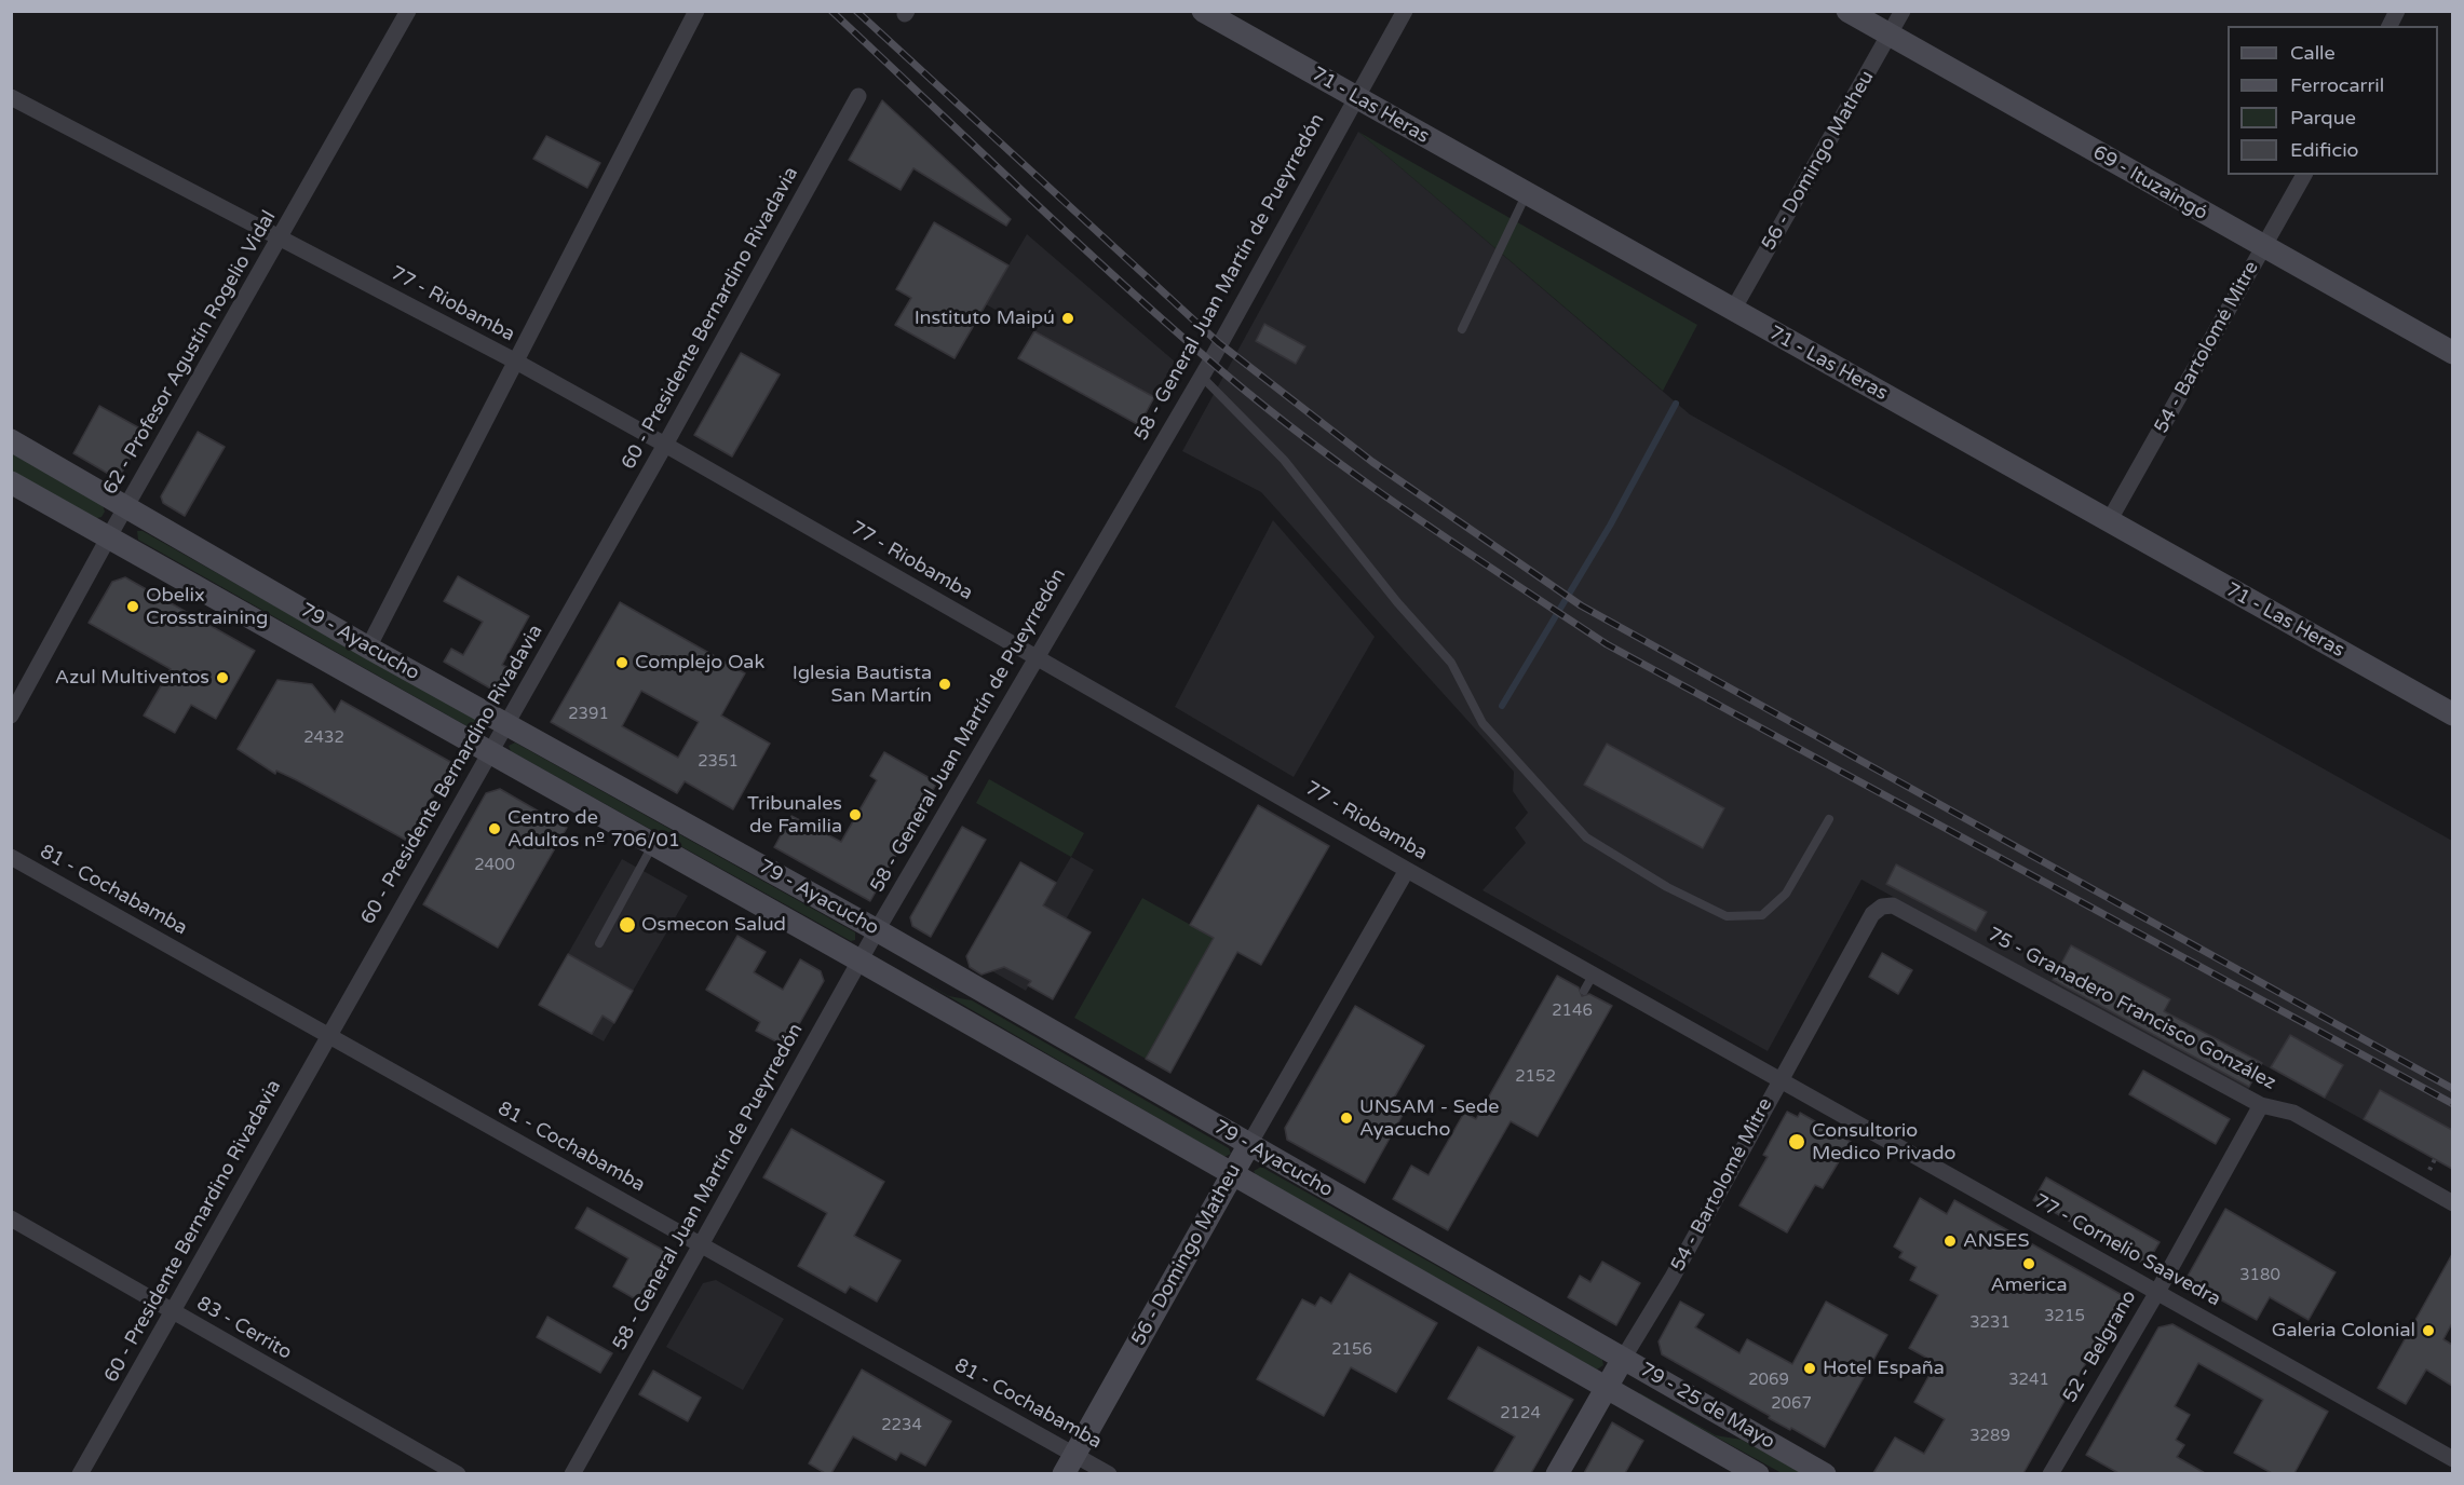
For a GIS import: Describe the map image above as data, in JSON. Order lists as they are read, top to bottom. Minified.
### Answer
{"streets":{"main road":["71 - Las Heras","56 - Domingo Matheu","69 - Ituzaingó","54 - Bartolomé Mitre","79 - Ayacucho","79 - 25 de Mayo"],"street":["58 - General Juan Martín de Pueyrredón","77 - Riobamba","60 - Presidente Bernardino Rivadavia","62 - Profesor Agustín Rogelio Vidal","81 - Cochabamba","75 - Granadero Francisco González","77 - Cornelio Saavedra","83 - Cerrito","52 - Belgrano"]},"crossings":[["71 - Las Heras","56 - Domingo Matheu"],["71 - Las Heras","58 - General Juan Martín de Pueyrredón"],["71 - Las Heras","54 - Bartolomé Mitre"],["56 - Domingo Matheu","69 - Ituzaingó"],["56 - Domingo Matheu","77 - Riobamba"],["56 - Domingo Matheu","79 - Ayacucho"],["56 - Domingo Matheu","81 - Cochabamba"],["69 - Ituzaingó","54 - Bartolomé Mitre"],["58 - General Juan Martín de Pueyrredón","77 - Riobamba"],["58 - General Juan Martín de Pueyrredón","79 - Ayacucho"],["58 - General Juan Martín de Pueyrredón","81 - Cochabamba"],["77 - Riobamba","60 - Presidente Bernardino Rivadavia"],["77 - Riobamba","54 - Bartolomé Mitre"],["77 - Riobamba","62 - Profesor Agustín Rogelio Vidal"],["77 - Riobamba","77 - Cornelio Saavedra"],["60 - Presidente Bernardino Rivadavia","79 - Ayacucho"],["60 - Presidente Bernardino Rivadavia","81 - Cochabamba"],["60 - Presidente Bernardino Rivadavia","83 - Cerrito"],["54 - Bartolomé Mitre","79 - Ayacucho"],["54 - Bartolomé Mitre","75 - Granadero Francisco González"],["54 - Bartolomé Mitre","77 - Cornelio Saavedra"],["54 - Bartolomé Mitre","79 - 25 de Mayo"],["62 - Profesor Agustín Rogelio Vidal","79 - Ayacucho"],["79 - Ayacucho","79 - 25 de Mayo"],["75 - Granadero Francisco González","52 - Belgrano"],["77 - Cornelio Saavedra","52 - Belgrano"]],"places":["Instituto Maipú","Obelix Crosstraining","Complejo Oak","Azul Multiventos","Iglesia Bautista San Martín","Tribunales de Familia","Centro de Adultos nº 706/01","Osmecon Salud","UNSAM - Sede Ayacucho","Consultorio Medico Privado","ANSES","America","Galeria Colonial","Hotel España"],"house_numbers":["2391","2432","2351","2400","2146","2152","3180","3215","3231","2156","2069","3241","2067","2124","2234","3289"],"legend":["Calle","Ferrocarril","Parque","Edificio"]}
